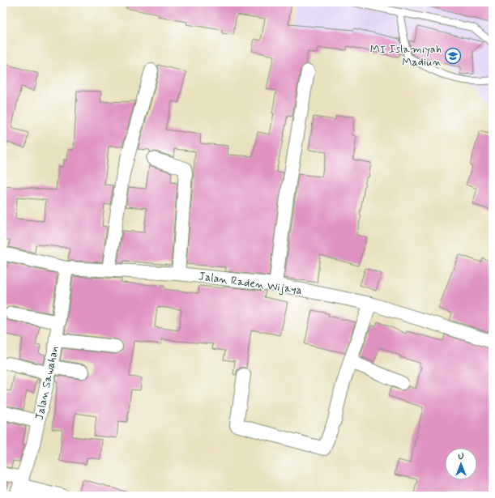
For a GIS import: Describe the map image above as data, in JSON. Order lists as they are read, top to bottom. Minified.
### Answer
{"streets":{"street":["Jalan Raden Wijaya","Jalan Sawahan"]},"crossings":[["Jalan Raden Wijaya","Jalan Sawahan"]],"places":{"school or university":["MI Islamiyah Madiun"]},"north":"top"}
